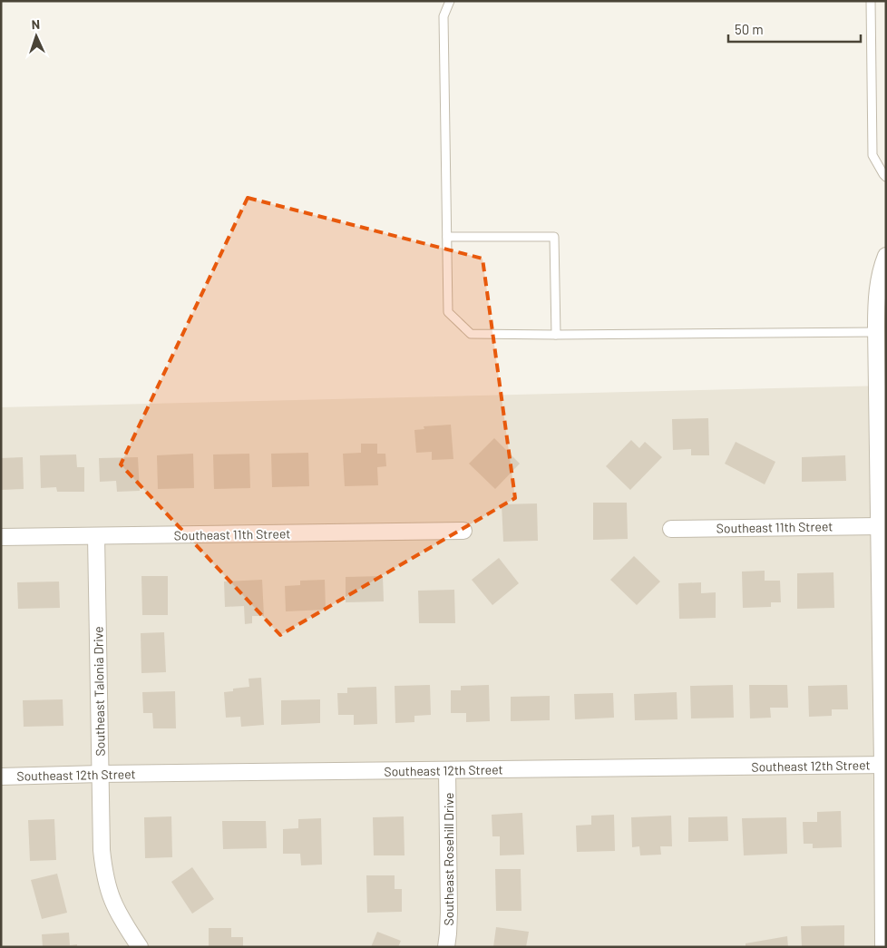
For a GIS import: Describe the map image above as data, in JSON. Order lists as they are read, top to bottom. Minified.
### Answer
{"streets":{"street":["Southeast 11th Street","Southeast Talonia Drive","Southeast 12th Street","Southeast Rosehill Drive"]},"crossings":[["Southeast 11th Street","Southeast Talonia Drive"],["Southeast Talonia Drive","Southeast 12th Street"],["Southeast 12th Street","Southeast Rosehill Drive"]],"scale_bar":"50 m","north":"top"}
